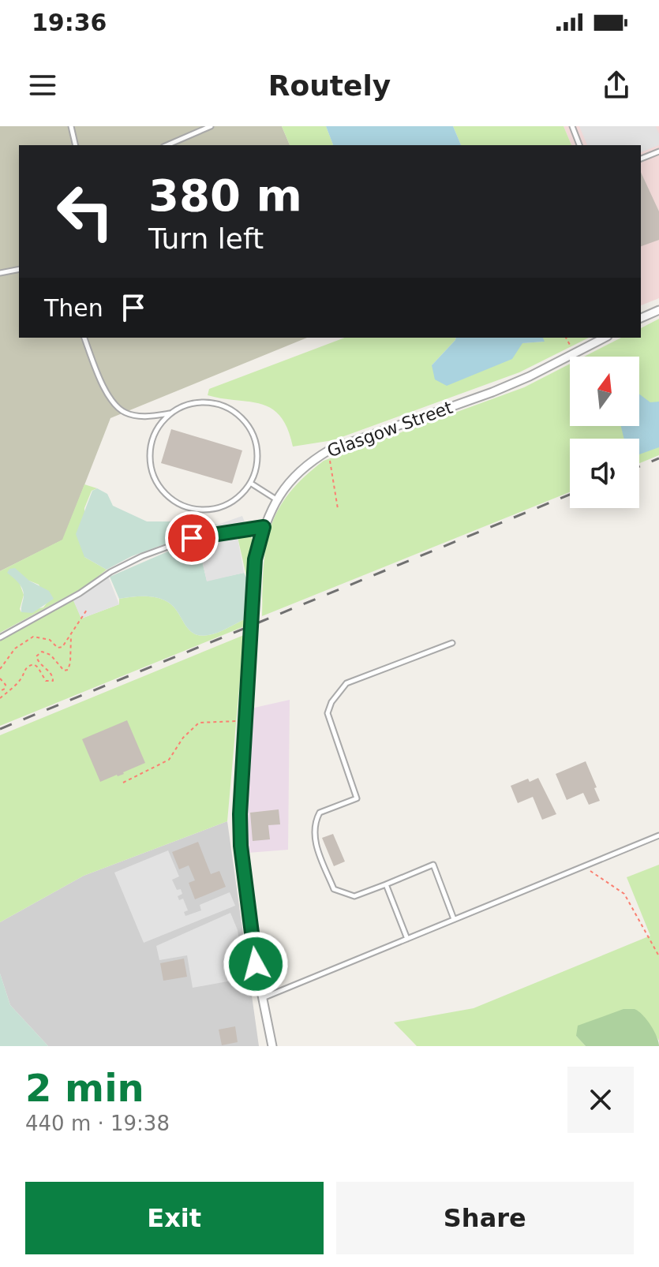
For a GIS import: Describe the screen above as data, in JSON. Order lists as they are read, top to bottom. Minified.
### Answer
{"streets":{"street":["Glasgow Street"]},"north":"top","page":{"status":"19:36","header":"Routely","turn":["380 m","Turn left"],"then":"Then","heading":["2 min","440 m · 19:38"],"buttons":["Exit","Share"]}}
